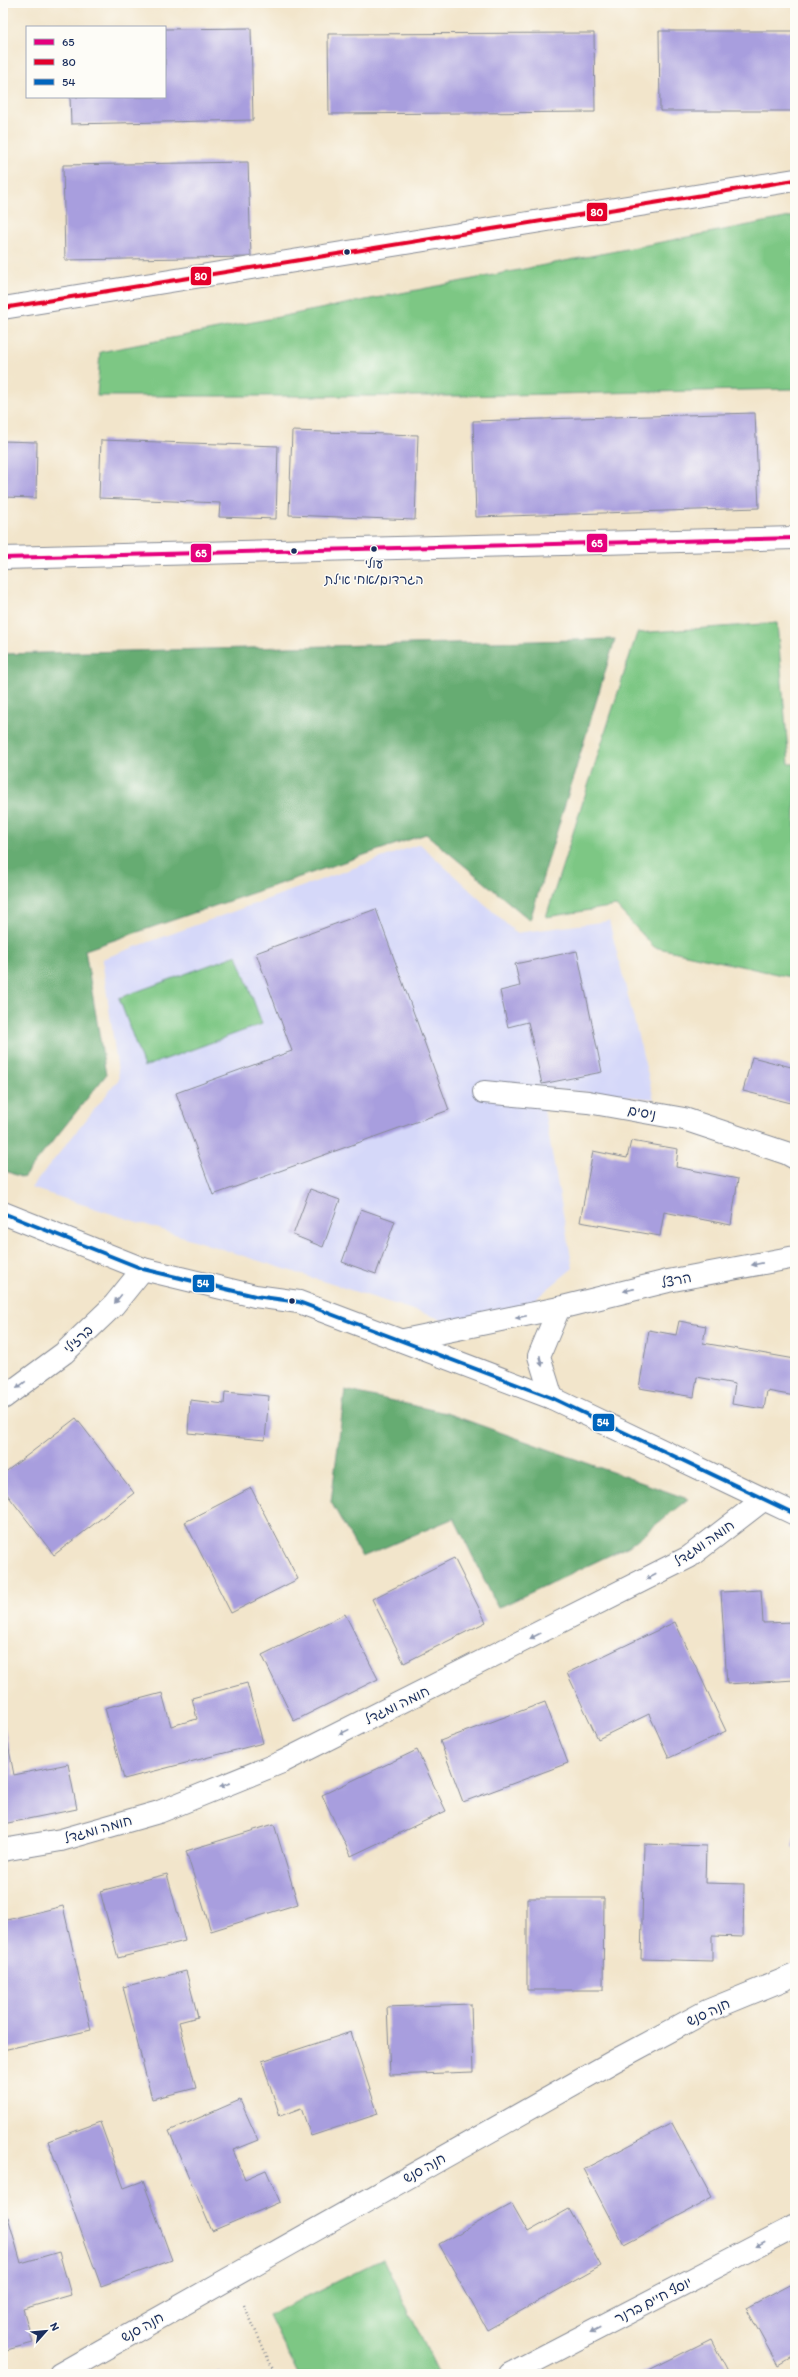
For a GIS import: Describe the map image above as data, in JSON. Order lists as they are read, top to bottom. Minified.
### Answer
{"streets":{"street":["ניסים","הרצל","ברזילי","חומה ומגדל","חנה סנש","יוסף חיים ברנר"]},"one_way":["הרצל","ברזילי","חומה ומגדל","יוסף חיים ברנר"],"places":["עולי הגרדום/אחי אילת"],"lines":["transit line 80","transit line 65","transit line 54"],"legend":["65","80","54"],"north":"top right"}
